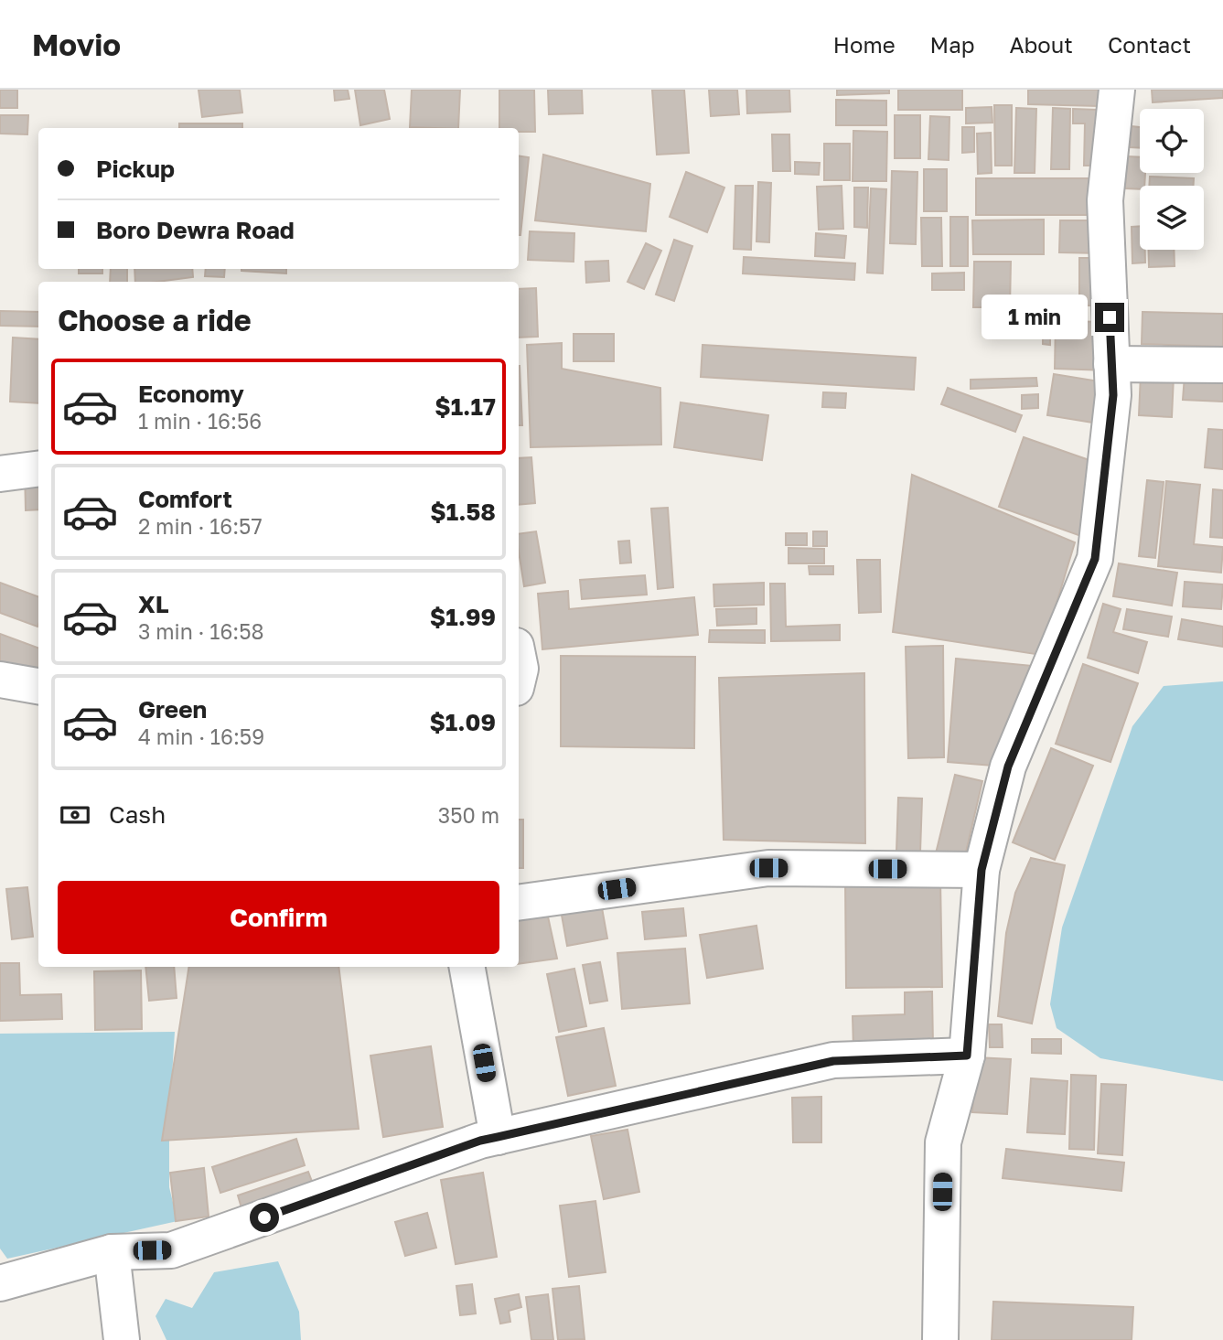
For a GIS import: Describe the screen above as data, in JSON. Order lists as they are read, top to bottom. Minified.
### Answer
{"page":{"header":"Movio","nav":["Home","Map","About","Contact"],"banner":["Pickup","Boro Dewra Road"],"heading":"Choose a ride","bubble":"1 min","list":[{"name":"Economy","note":"1 min · 16:56","value":"$1.17"},{"name":"Comfort","note":"2 min · 16:57","value":"$1.58"},{"name":"XL","note":"3 min · 16:58","value":"$1.99"},{"name":"Green","note":"4 min · 16:59","value":"$1.09"}],"pay":["Cash","350 m"],"buttons":"Confirm"}}
